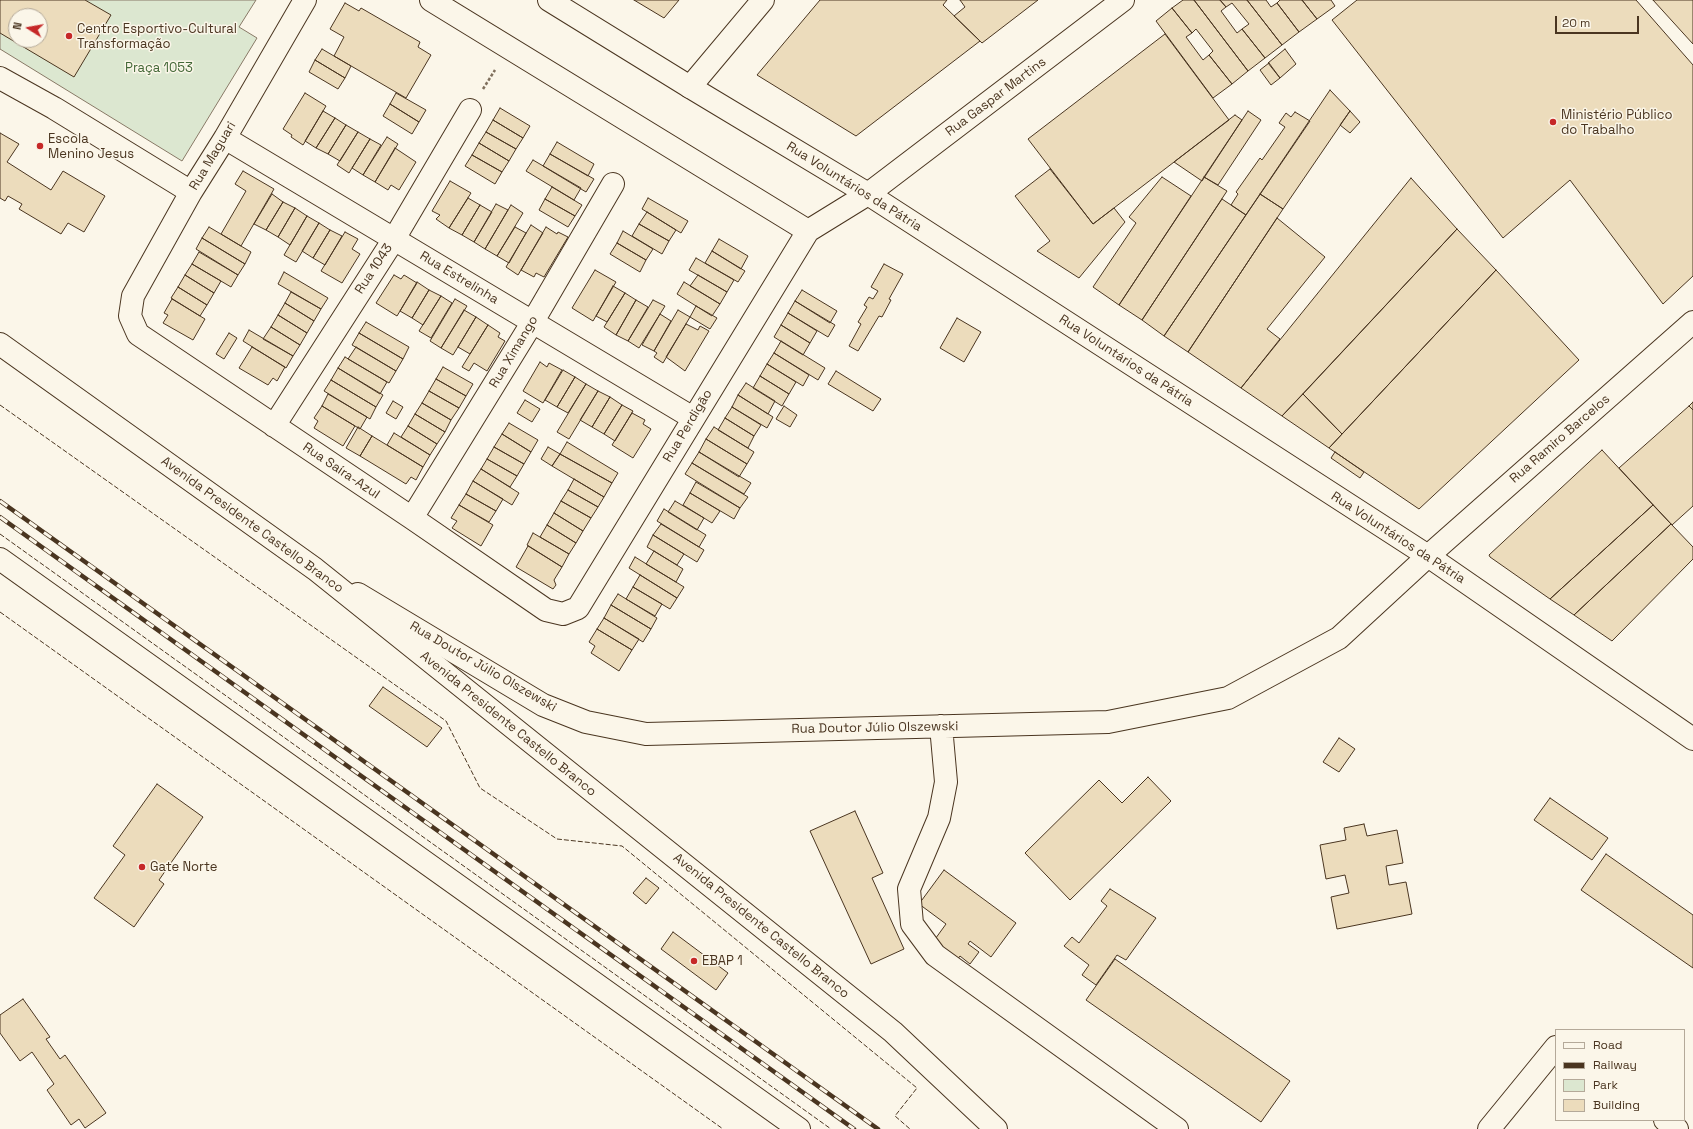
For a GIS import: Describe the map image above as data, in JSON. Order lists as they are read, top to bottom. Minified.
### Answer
{"streets":{"street":["Rua Gaspar Martins","Rua Maguari","Rua Voluntários da Pátria","Rua 1043","Rua Estrelinha","Rua Ximango","Rua Perdigão","Rua Ramiro Barcelos","Rua Saíra-Azul","Avenida Presidente Castello Branco","Rua Doutor Júlio Olszewski"]},"crossings":[["Rua Gaspar Martins","Rua Voluntários da Pátria"],["Rua Gaspar Martins","Rua Perdigão"],["Rua Maguari","Rua Estrelinha"],["Rua Maguari","Rua Saíra-Azul"],["Rua Voluntários da Pátria","Rua Ramiro Barcelos"],["Rua Voluntários da Pátria","Rua Doutor Júlio Olszewski"],["Rua 1043","Rua Estrelinha"],["Rua 1043","Rua Saíra-Azul"],["Rua Estrelinha","Rua Ximango"],["Rua Estrelinha","Rua Perdigão"],["Rua Ximango","Rua Saíra-Azul"],["Rua Perdigão","Rua Saíra-Azul"],["Rua Ramiro Barcelos","Rua Doutor Júlio Olszewski"],["Avenida Presidente Castello Branco","Rua Doutor Júlio Olszewski"]],"parks":["Praça 1053"],"places":["Centro Esportivo-Cultural Transformação","Ministério Público do Trabalho","Escola Menino Jesus","Gate Norte","EBAP 1"],"legend":["Road","Railway","Park","Building"],"scale_bar":"20 m","north":"left"}
